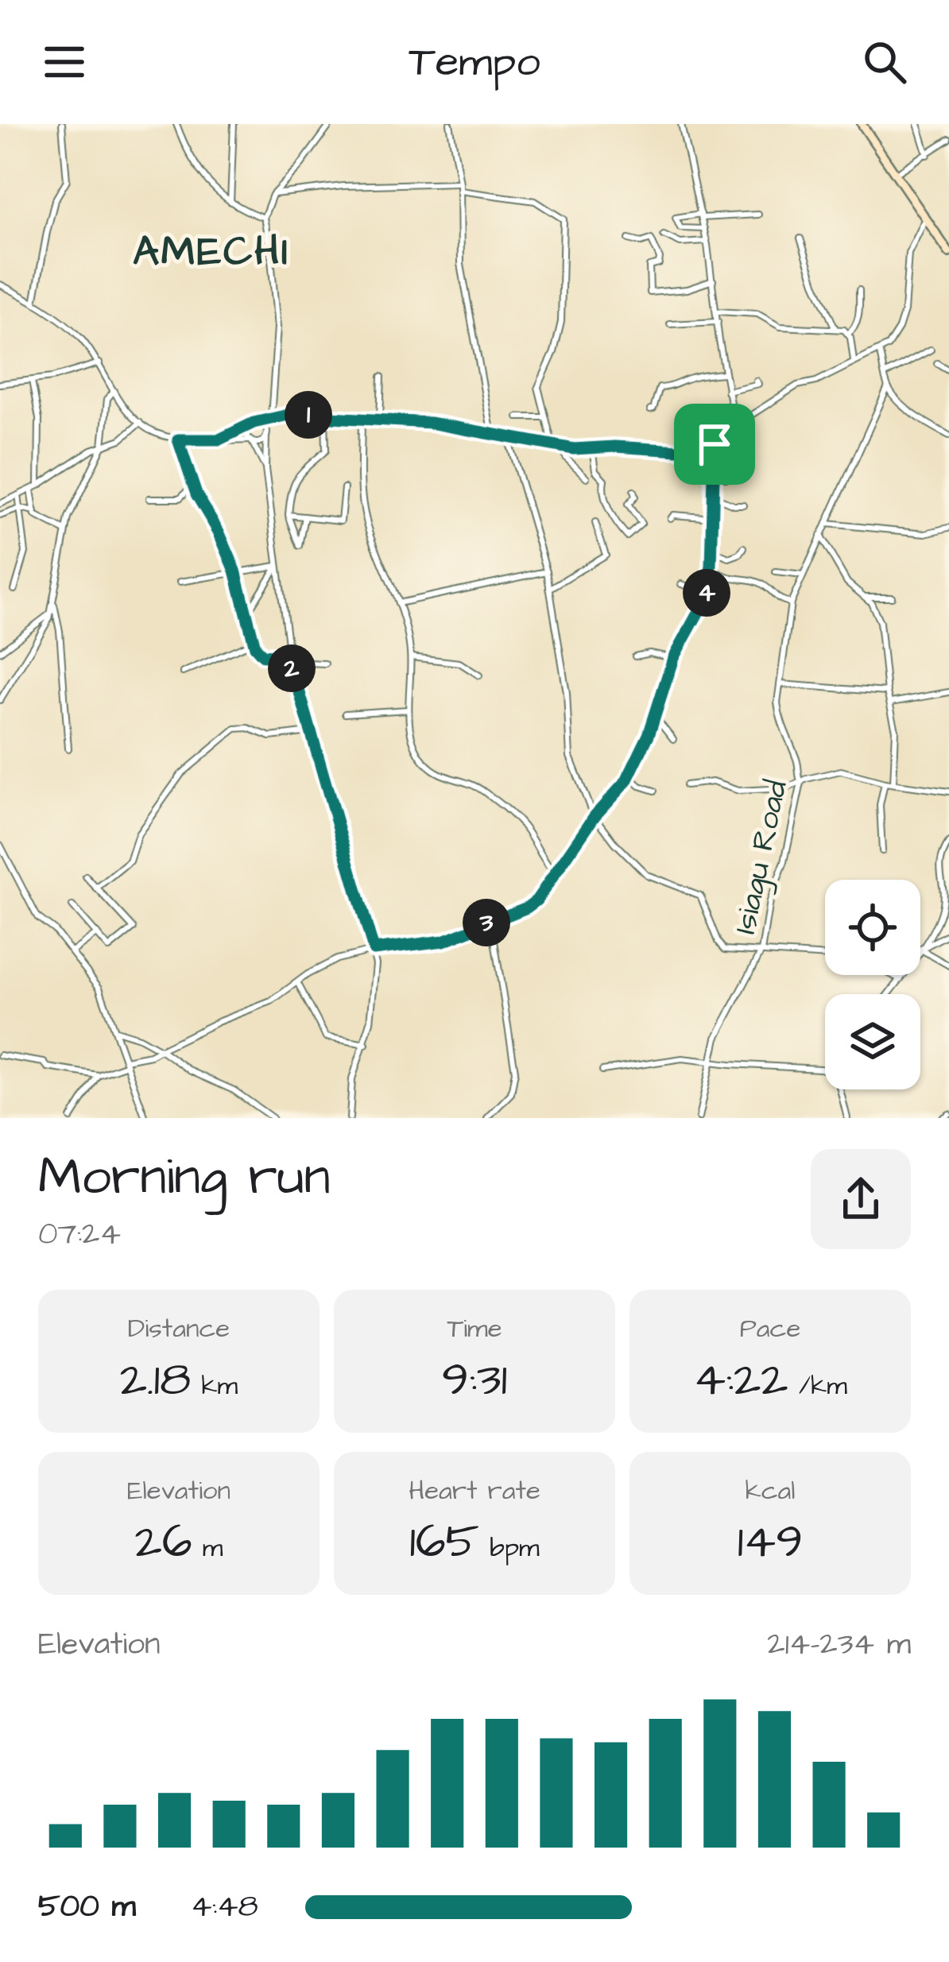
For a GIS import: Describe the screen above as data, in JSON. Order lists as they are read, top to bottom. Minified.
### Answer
{"streets":{"street":["Isiagu Road"]},"districts":["AMECHI"],"page":{"header":"Tempo","pins":["1","4","2","3"],"heading":["Morning run","07:24"],"stats":[["Distance","2.18 km"],["Time","9:31"],["Pace","4:22 /km"],["Elevation","26 m"],["Heart rate","165 bpm"],["kcal","149"]],"chart":["Elevation","214–234 m"],"list":[{"name":"500 m","note":"4:48"}]}}
